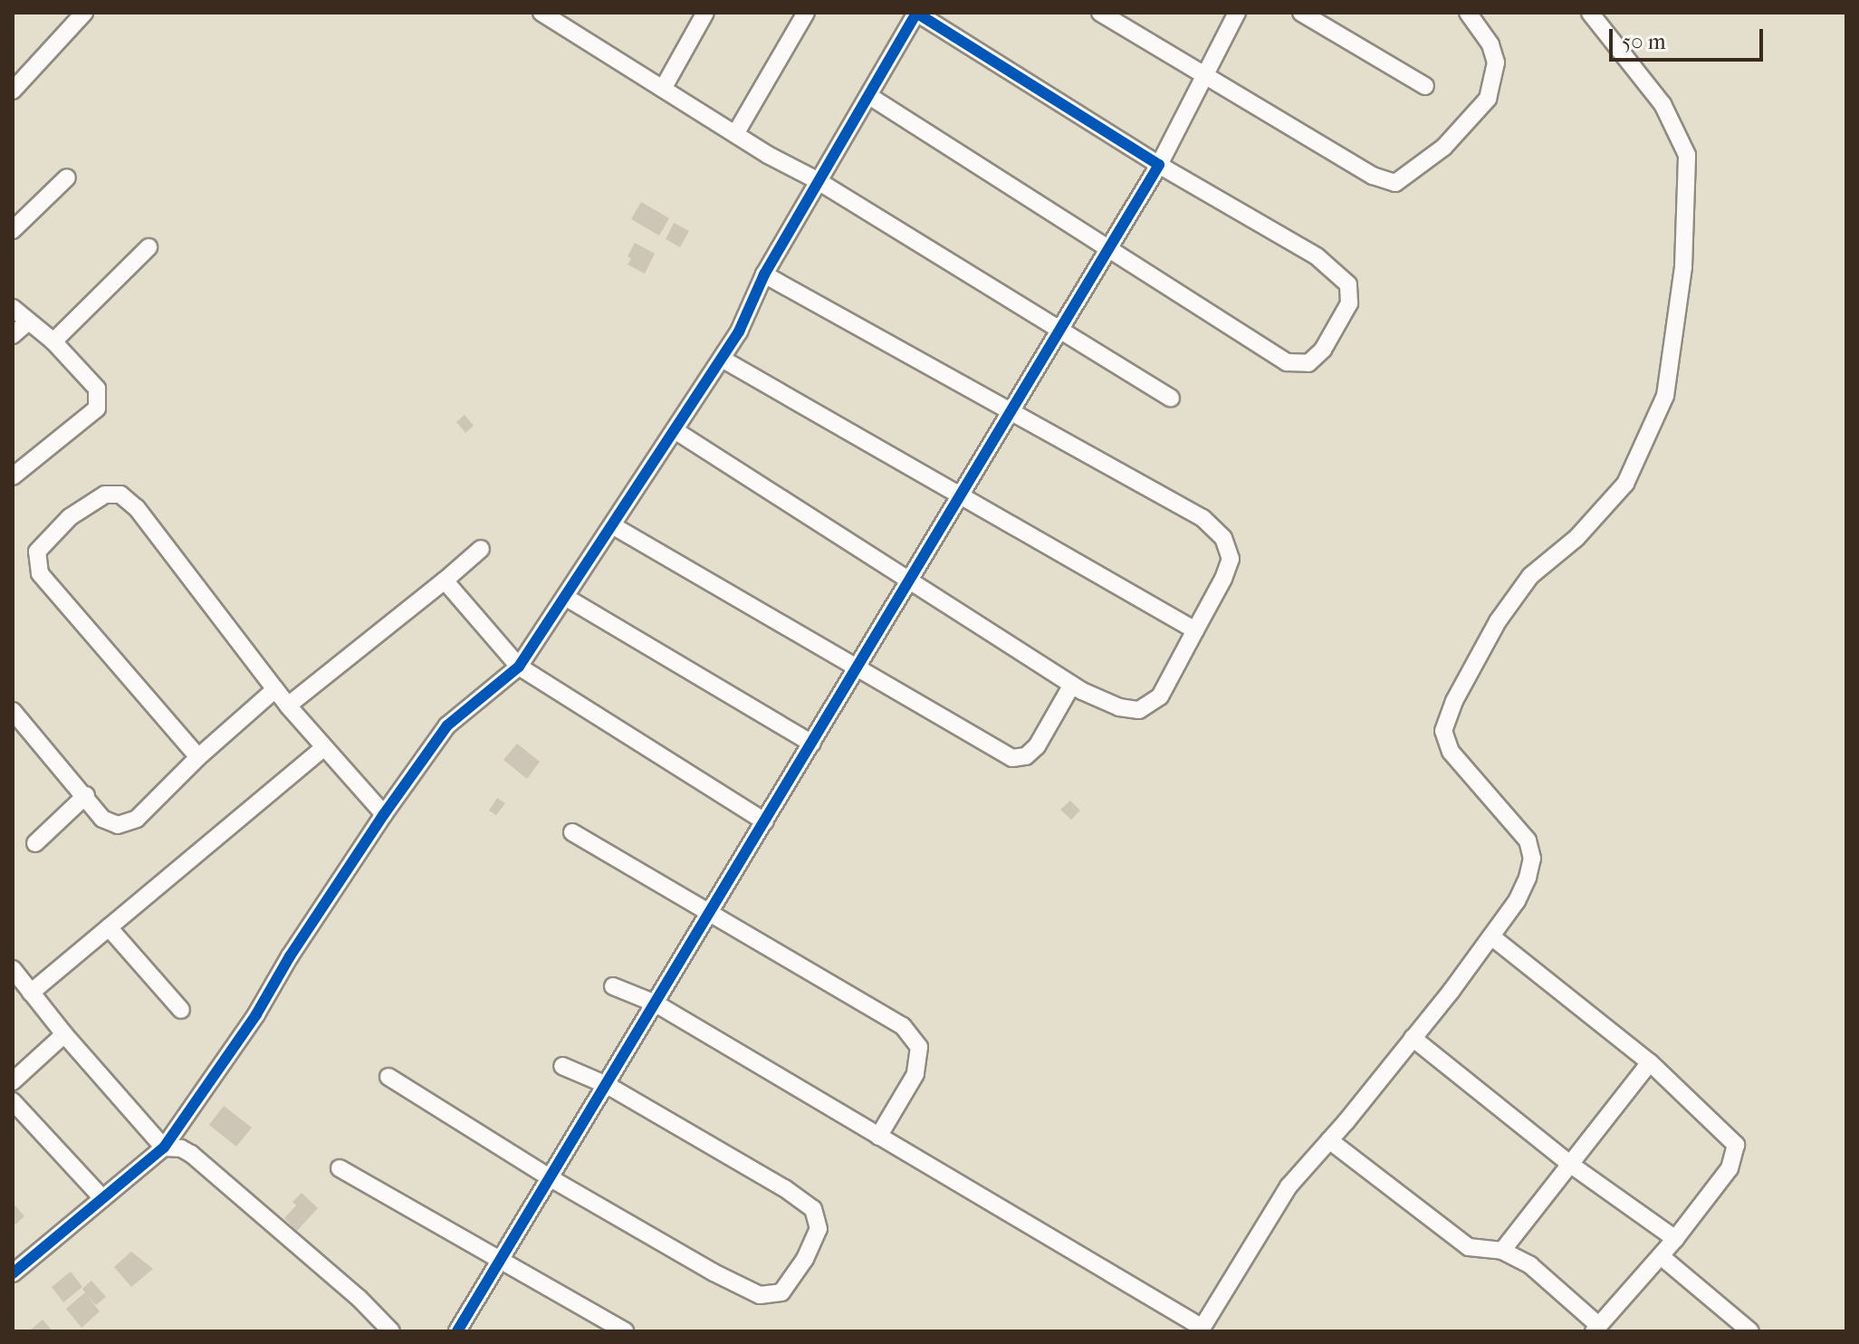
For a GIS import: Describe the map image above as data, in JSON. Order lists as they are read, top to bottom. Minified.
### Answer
{"scale_bar":"50 m"}
